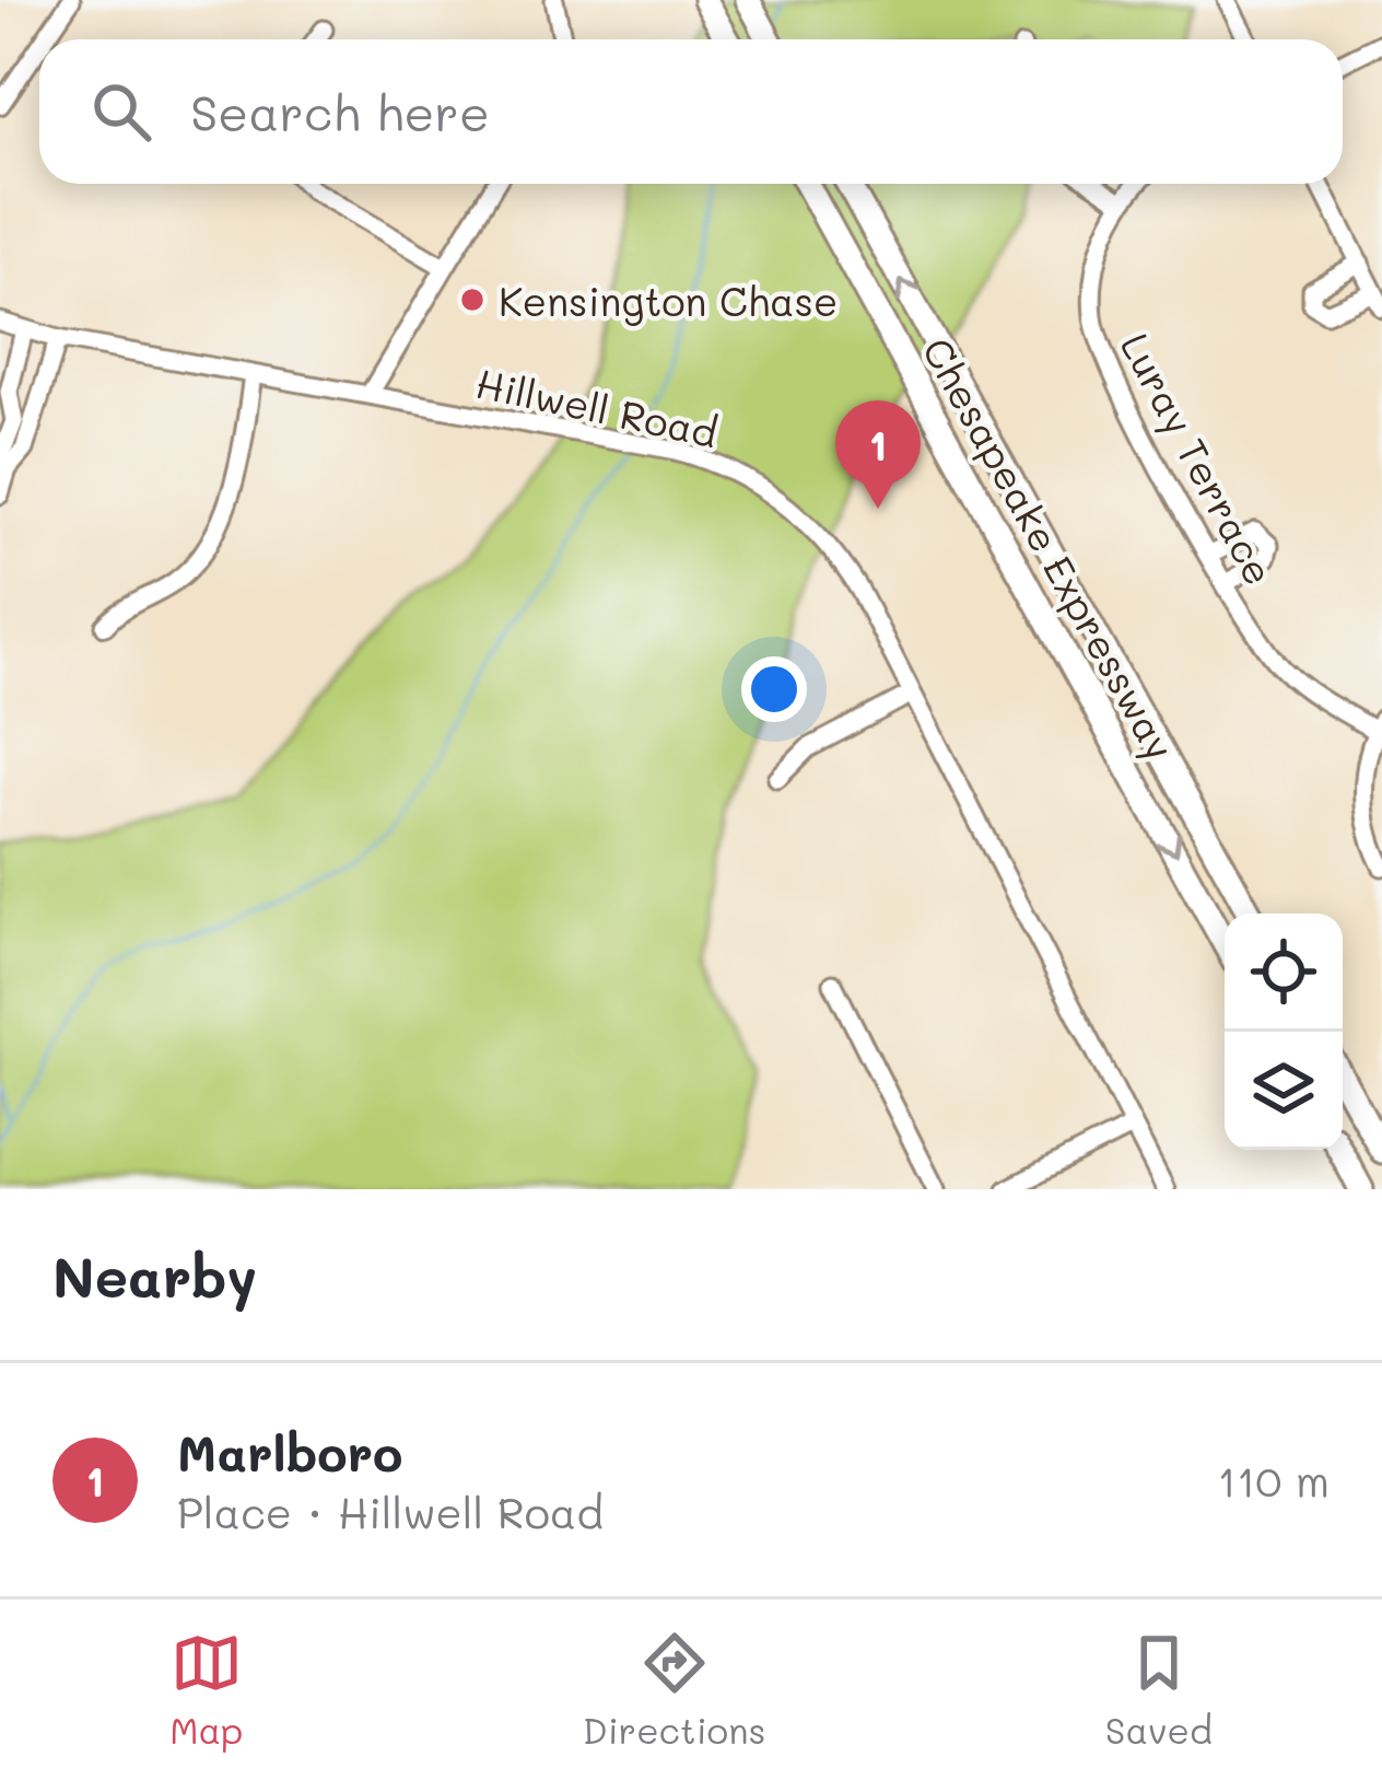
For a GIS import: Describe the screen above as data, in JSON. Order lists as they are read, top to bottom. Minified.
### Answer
{"streets":{"highway":["Chesapeake Expressway"],"street":["Hillwell Road","Luray Terrace"]},"places":["Kensington Chase"],"page":{"search":"Search here","pins":"1","heading":"Nearby","list":[{"mark":"1","name":"Marlboro","note":"Place · Hillwell Road","value":"110 m"}],"nav":["Map","Directions","Saved"]}}
